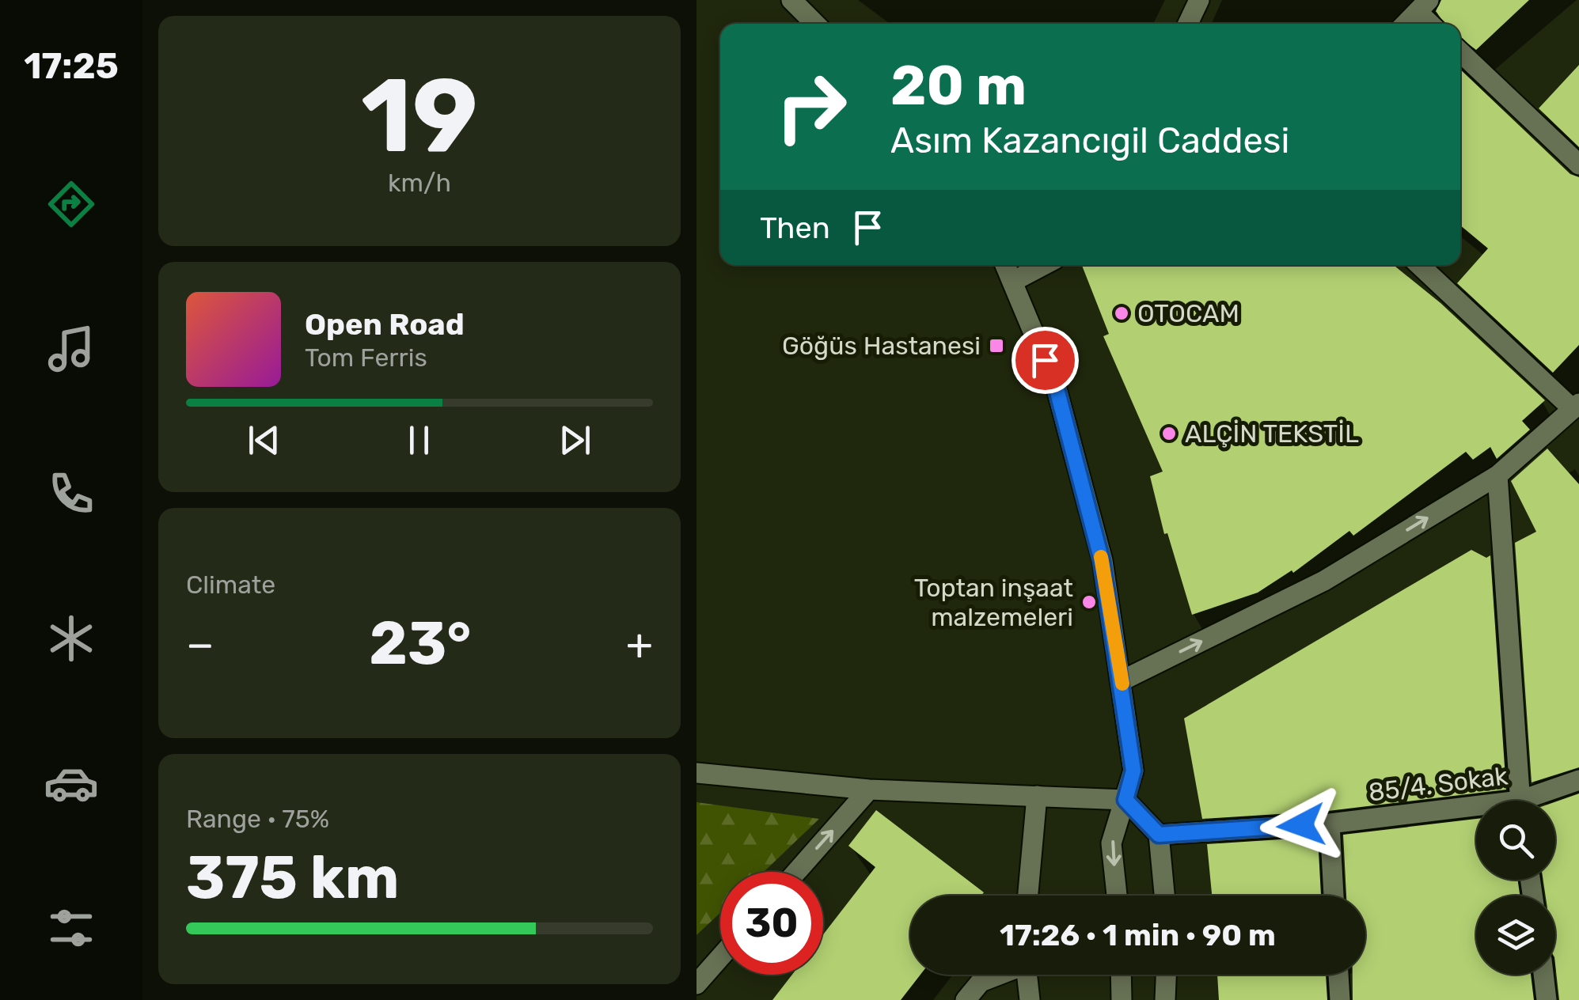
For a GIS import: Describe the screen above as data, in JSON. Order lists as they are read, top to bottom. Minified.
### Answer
{"streets":{"street":["85/4. Sokak"]},"places":{"other":["OTOCAM","ALÇİN TEKSTİL","Toptan inşaat malzemeleri"],"transit":["Göğüs Hastanesi"]},"page":{"tabs":"17:25","tile":[["19","km/h"],"Climate",["Range · 75%","375 km"]],"turn":["20 m","Asım Kazancıgil Caddesi"],"then":"Then","song":["Open Road","Tom Ferris"],"heat":["−","23°","+"],"limit":"30","trip":"17:26 · 1 min · 90 m"}}
